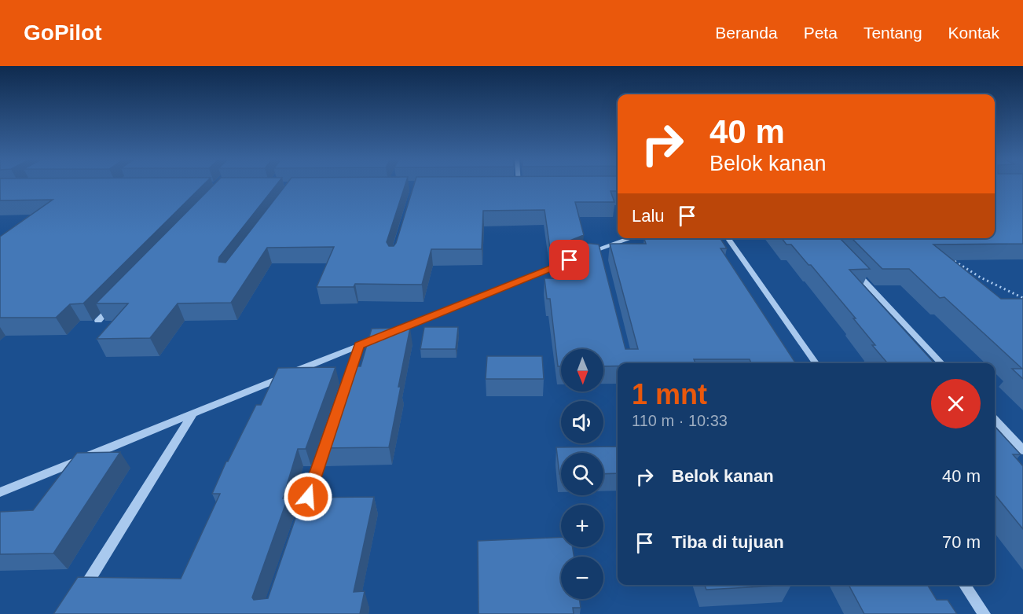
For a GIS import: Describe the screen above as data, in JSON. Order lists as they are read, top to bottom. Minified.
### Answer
{"north":"bottom","page":{"header":"GoPilot","nav":["Beranda","Peta","Tentang","Kontak"],"turn":["40 m","Belok kanan"],"then":"Lalu","map_buttons":["+","−"],"heading":["1 mnt","110 m · 10:33"],"list":[{"name":"Belok kanan","value":"40 m"},{"name":"Tiba di tujuan","value":"70 m"}]}}
